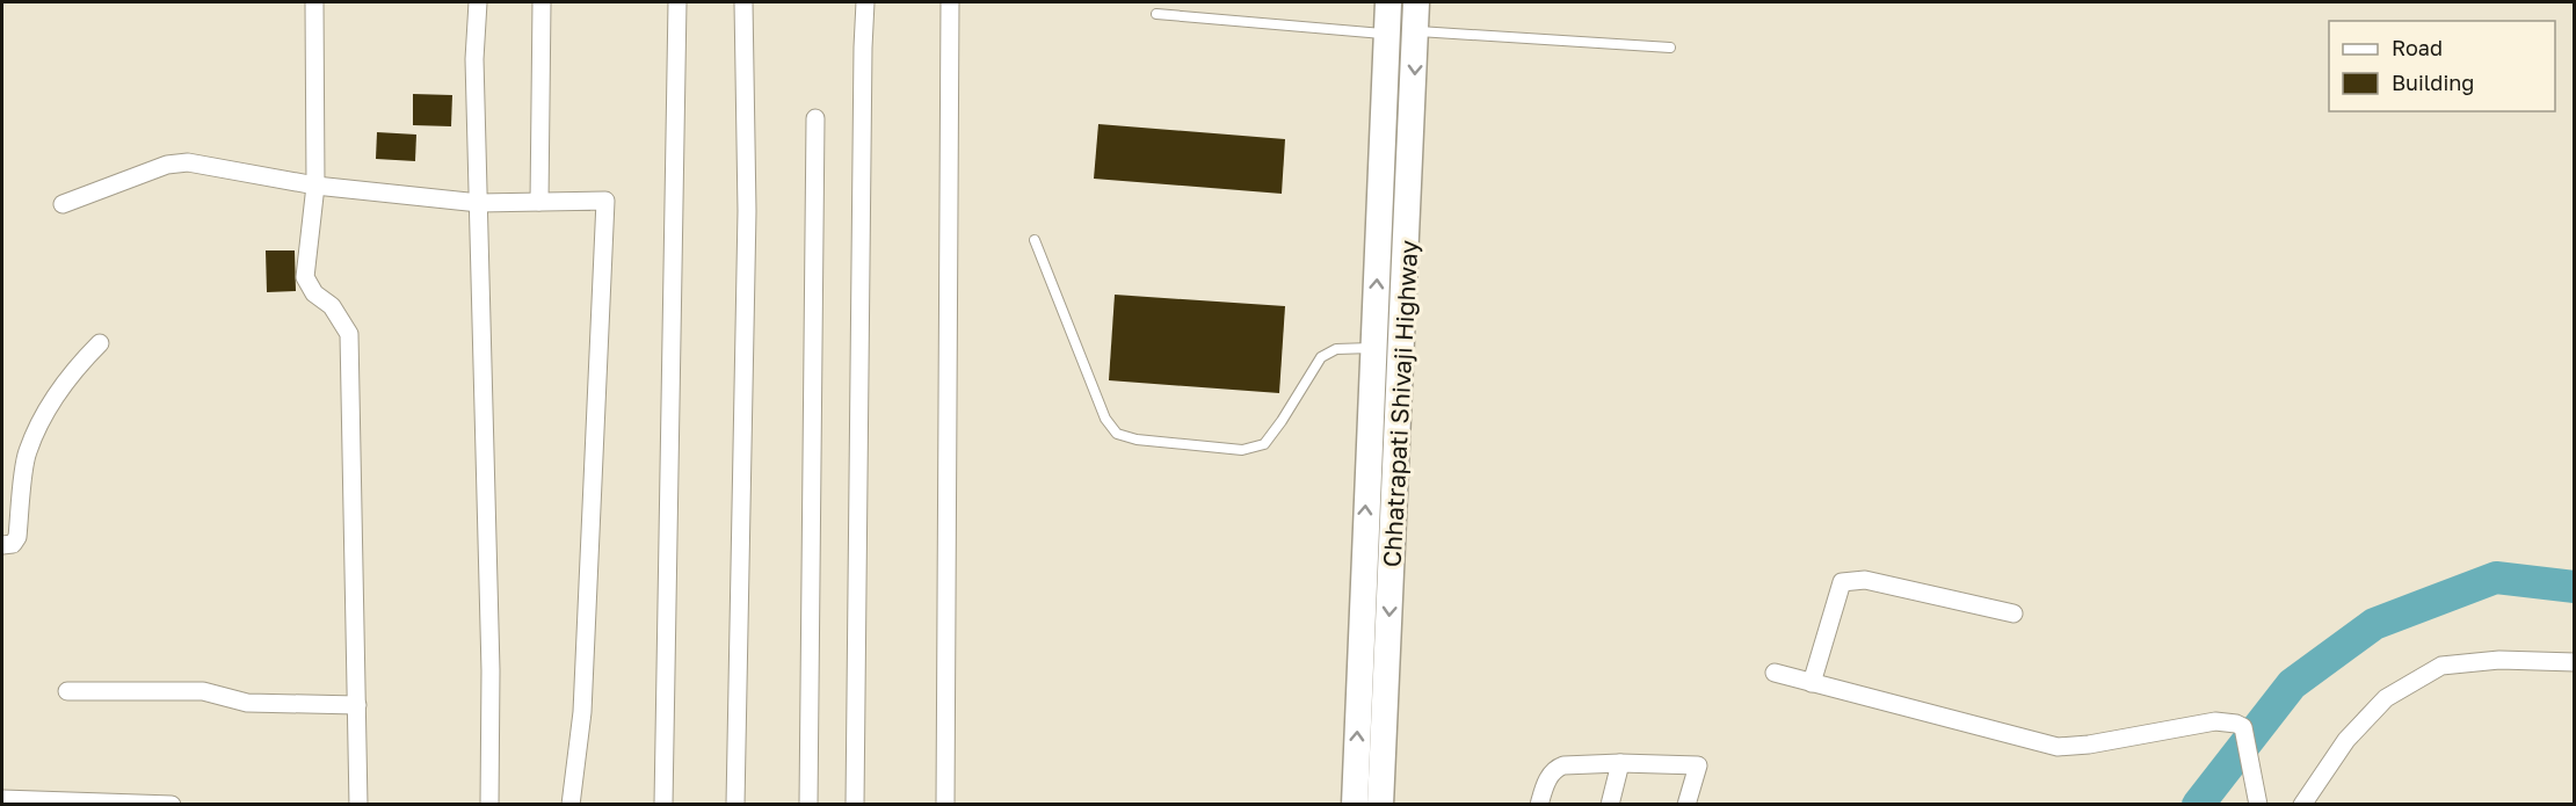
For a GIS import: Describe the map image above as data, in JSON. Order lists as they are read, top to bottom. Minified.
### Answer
{"streets":{"main road":["Chhatrapati Shivaji Highway"]},"legend":["Road","Building"]}
